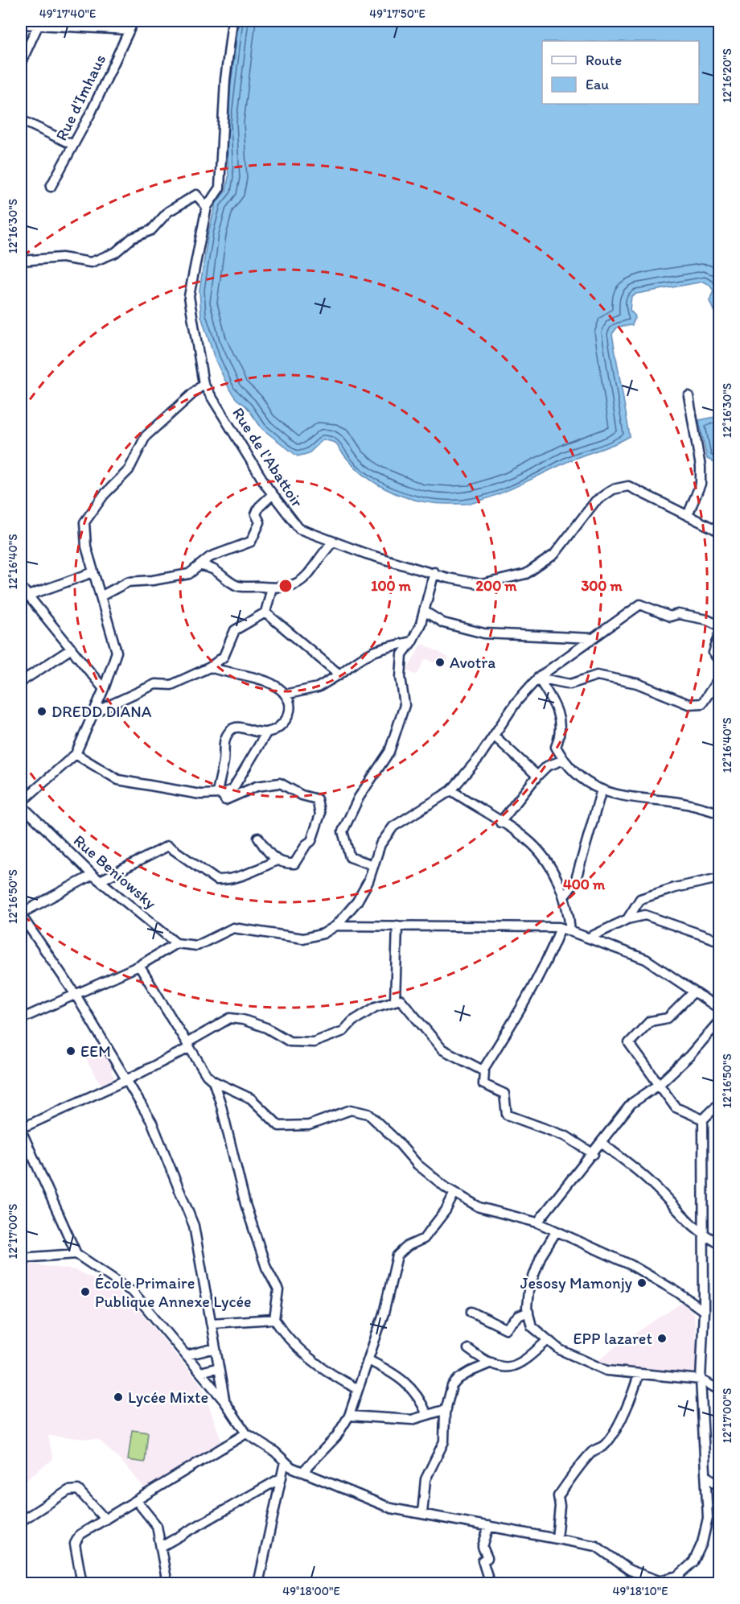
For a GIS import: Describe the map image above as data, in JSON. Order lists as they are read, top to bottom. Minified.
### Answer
{"streets":{"street":["Rue d'Imhaus","Rue de l'Abattoir","Rue Beniowsky"]},"places":["Avotra","DREDD DIANA","EEM","Jesosy Mamonjy","École Primaire Publique Annexe Lycée","EPP lazaret","Lycée Mixte"],"legend":["Route","Eau"],"coordinates":["49°17'40\"E","49°17'50\"E","12°16'20\"S","12°16'30\"S","12°16'40\"S","12°16'50\"S","12°17'00\"S","49°18'00\"E","49°18'10\"E"],"rings":["100 m","200 m","300 m","400 m"]}
